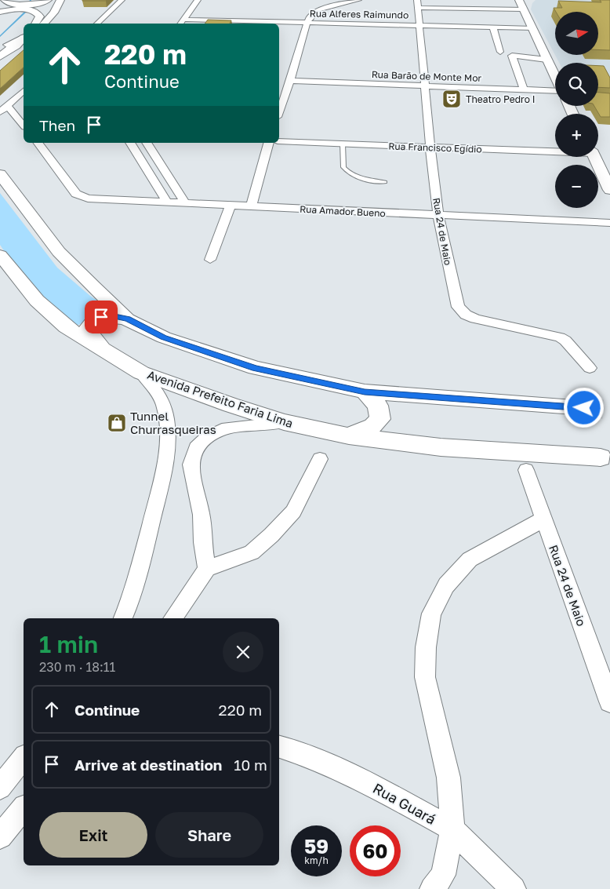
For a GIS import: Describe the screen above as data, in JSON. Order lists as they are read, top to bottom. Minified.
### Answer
{"streets":{"main road":["Avenida Prefeito Faria Lima"],"street":["Rua Alferes Raimundo","Rua Barão de Monte Mor","Rua Francisco Egídio","Rua Amador Bueno","Rua 24 de Maio","Rua Guará"]},"crossings":[["Rua Alferes Raimundo","Rua 24 de Maio"],["Rua Barão de Monte Mor","Rua 24 de Maio"],["Rua Francisco Egídio","Rua 24 de Maio"],["Rua Amador Bueno","Rua 24 de Maio"]],"places":{"theatre":["Theatro Pedro I"],"shop":["Tunnel Churrasqueiras"]},"north":"right","page":{"map_buttons":["+","−"],"turn":["220 m","Continue"],"then":"Then","heading":["1 min","230 m · 18:11"],"list":[{"name":"Continue","value":"220 m"},{"name":"Arrive at destination","value":"10 m"}],"buttons":["Exit","Share"],"speed":"59 km/h","limit":"60"}}
